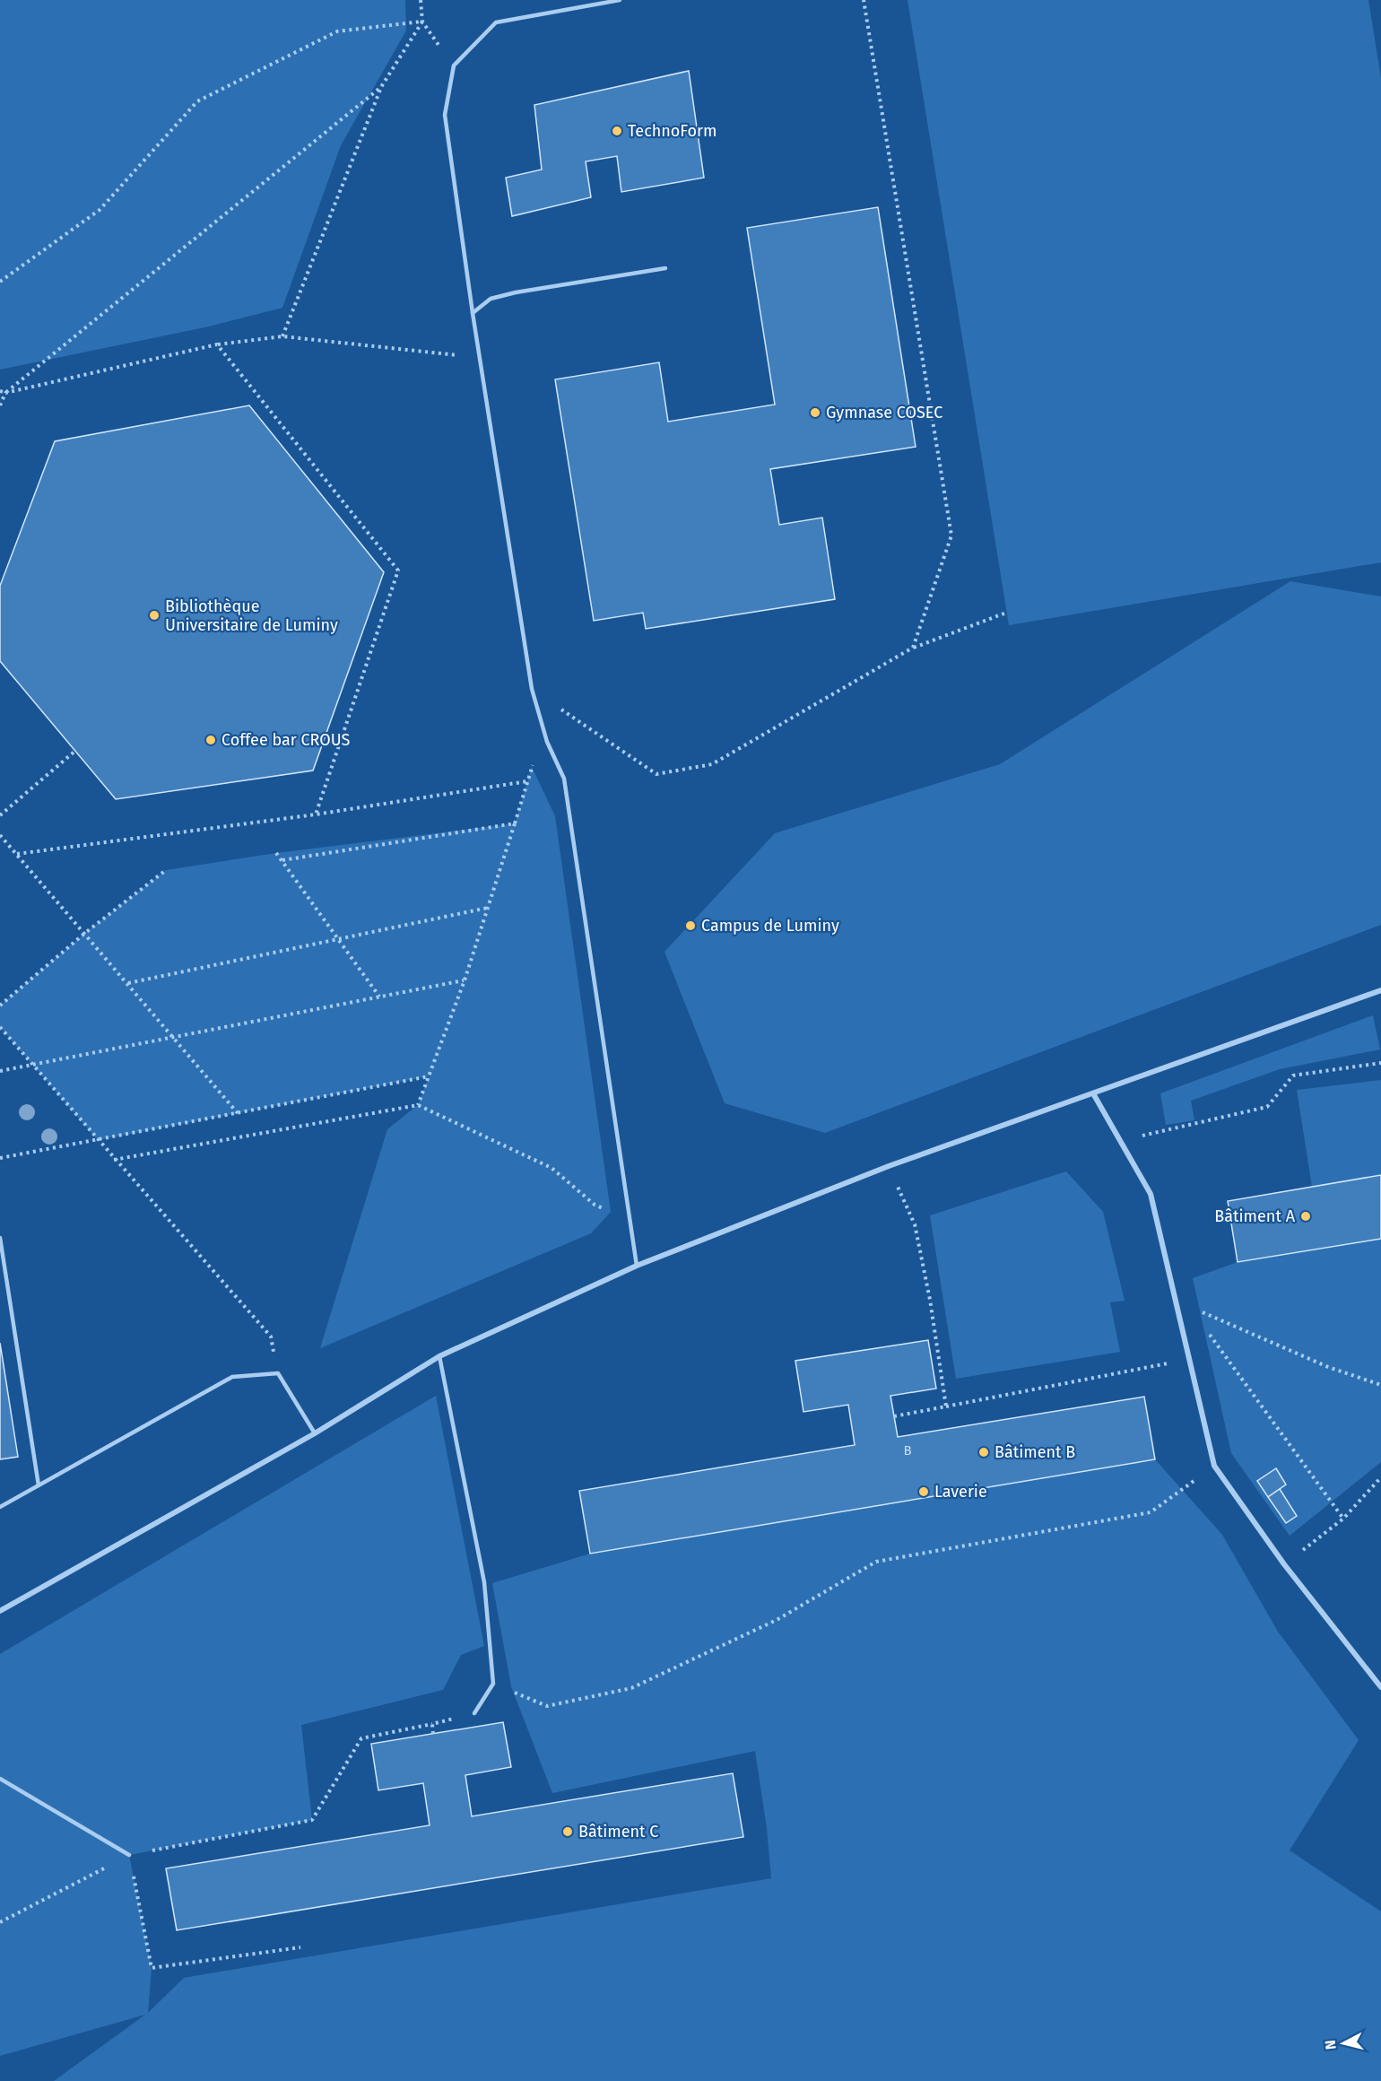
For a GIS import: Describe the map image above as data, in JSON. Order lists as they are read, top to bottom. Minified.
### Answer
{"places":["TechnoForm","Gymnase COSEC","Bibliothèque Universitaire de Luminy","Coffee bar CROUS","Campus de Luminy","Bâtiment A","Bâtiment B","Laverie","Bâtiment C"],"house_numbers":["B"],"north":"left"}
